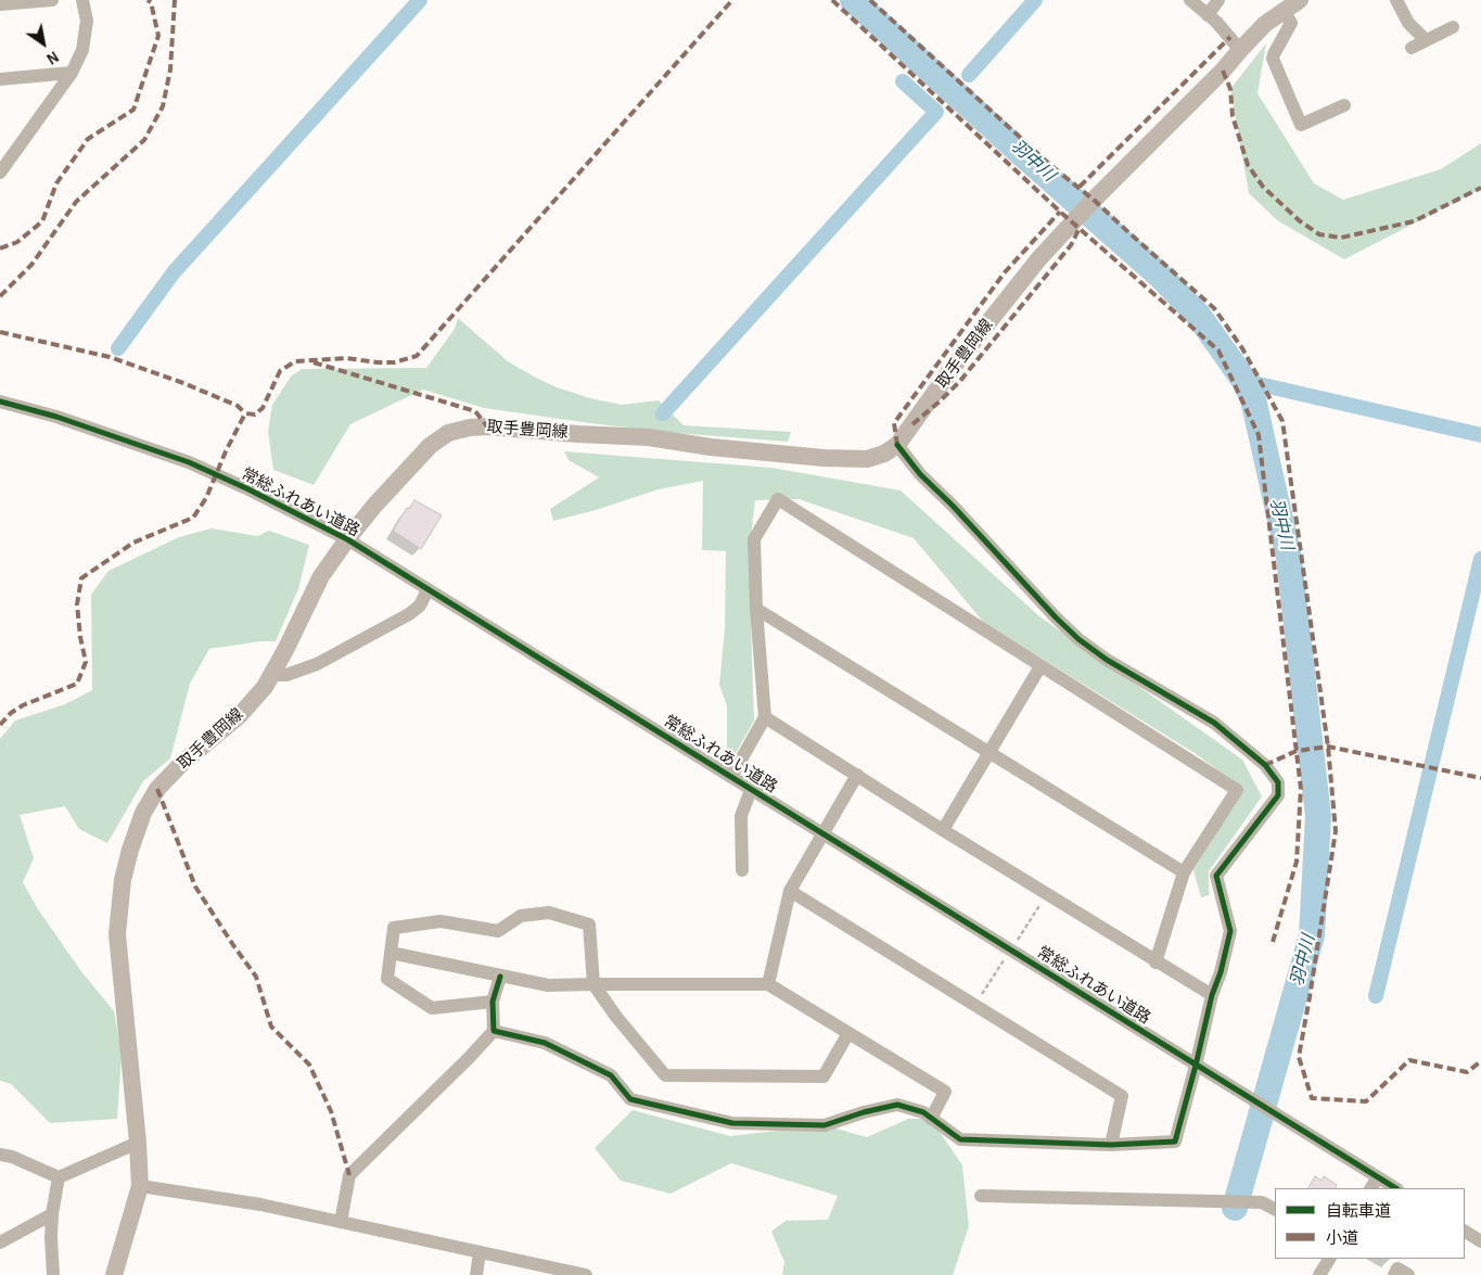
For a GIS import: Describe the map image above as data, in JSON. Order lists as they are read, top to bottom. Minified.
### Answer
{"streets":{"main road":["取手豊岡線"],"street":["常総ふれあい道路"]},"crossings":[["取手豊岡線","常総ふれあい道路"]],"water":["羽中川"],"legend":["自転車道","小道"],"north":"bottom right"}
